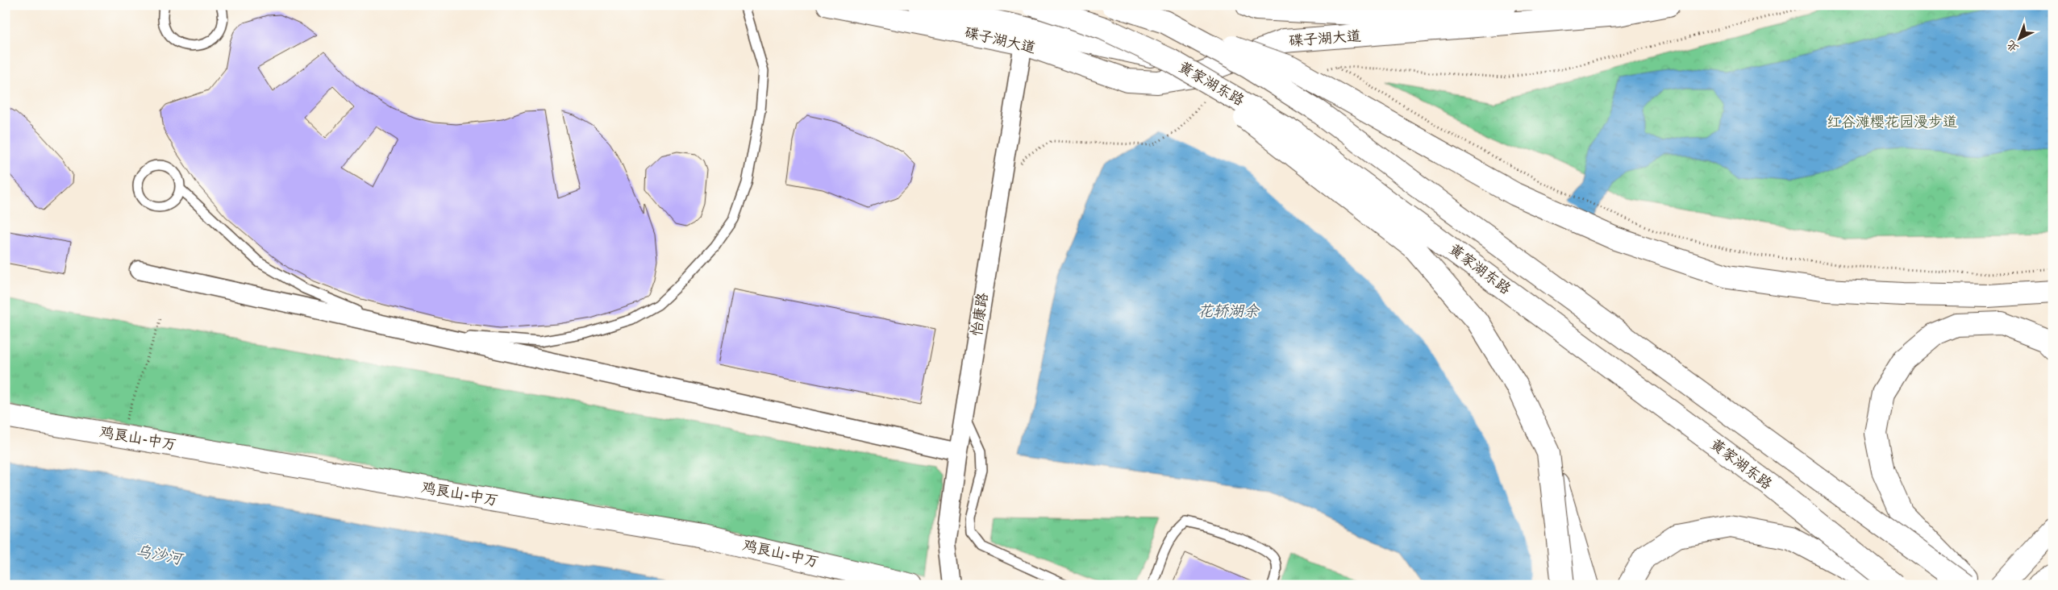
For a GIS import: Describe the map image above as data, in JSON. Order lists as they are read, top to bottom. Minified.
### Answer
{"streets":{"main road":["碟子湖大道","黄家湖东路","鸡良山-中万"],"street":["怡康路"]},"crossings":[["碟子湖大道","怡康路"]],"water":["花轿湖余","乌沙河"],"parks":["红谷滩樱花园漫步道"],"north":"bottom left"}
